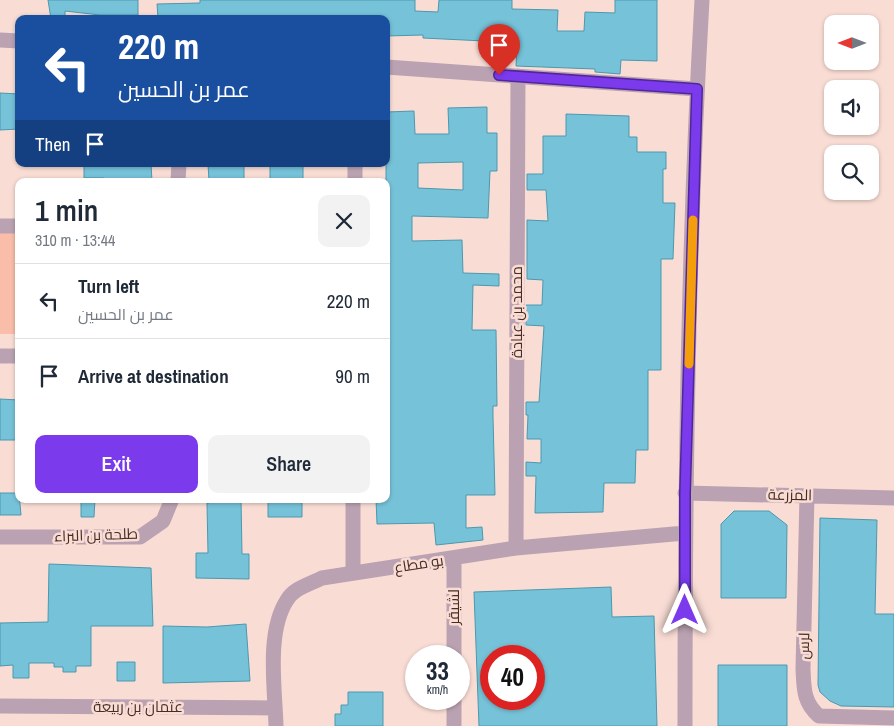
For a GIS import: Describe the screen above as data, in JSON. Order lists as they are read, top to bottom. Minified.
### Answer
{"streets":{"street":["محمد بن عبادة","المزرعة","طلحة بن البراء","بو مطاع","لشيقر","لرس","عثمان بن ربيعة"]},"crossings":[["محمد بن عبادة","بو مطاع"],["المزرعة","لرس"],["بو مطاع","لشيقر"],["بو مطاع","عثمان بن ربيعة"]],"north":"left","page":{"turn":["220 m","عمر بن الحسين"],"then":"Then","heading":["1 min","310 m · 13:44"],"list":[{"name":"Turn left","note":"عمر بن الحسين","value":"220 m"},{"name":"Arrive at destination","value":"90 m"}],"buttons":["Exit","Share"],"speed":"33 km/h","limit":"40"}}
